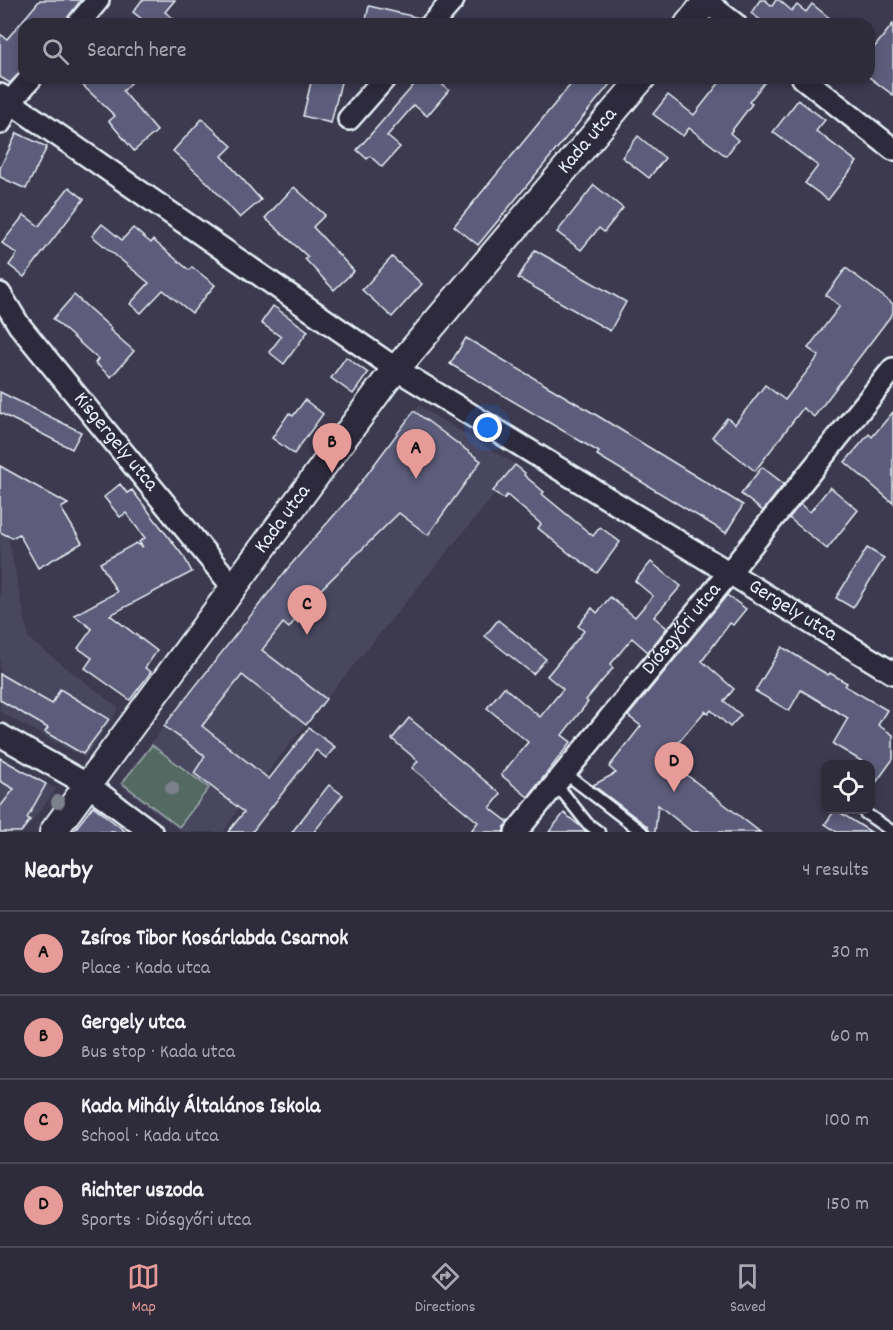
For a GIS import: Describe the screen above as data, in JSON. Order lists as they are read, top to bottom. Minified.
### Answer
{"streets":{"street":["Kada utca","Kisgergely utca","Gergely utca","Diósgyőri utca"]},"crossings":[["Kada utca","Kisgergely utca"],["Kada utca","Gergely utca"],["Gergely utca","Diósgyőri utca"]],"page":{"search":"Search here","pins":["B","A","C","D"],"heading":["Nearby","4 results"],"list":[{"mark":"A","name":"Zsíros Tibor Kosárlabda Csarnok","note":"Place · Kada utca","value":"30 m"},{"mark":"B","name":"Gergely utca","note":"Bus stop · Kada utca","value":"60 m"},{"mark":"C","name":"Kada Mihály Általános Iskola","note":"School · Kada utca","value":"100 m"},{"mark":"D","name":"Richter uszoda","note":"Sports · Diósgyőri utca","value":"150 m"}],"nav":["Map","Directions","Saved"]}}
